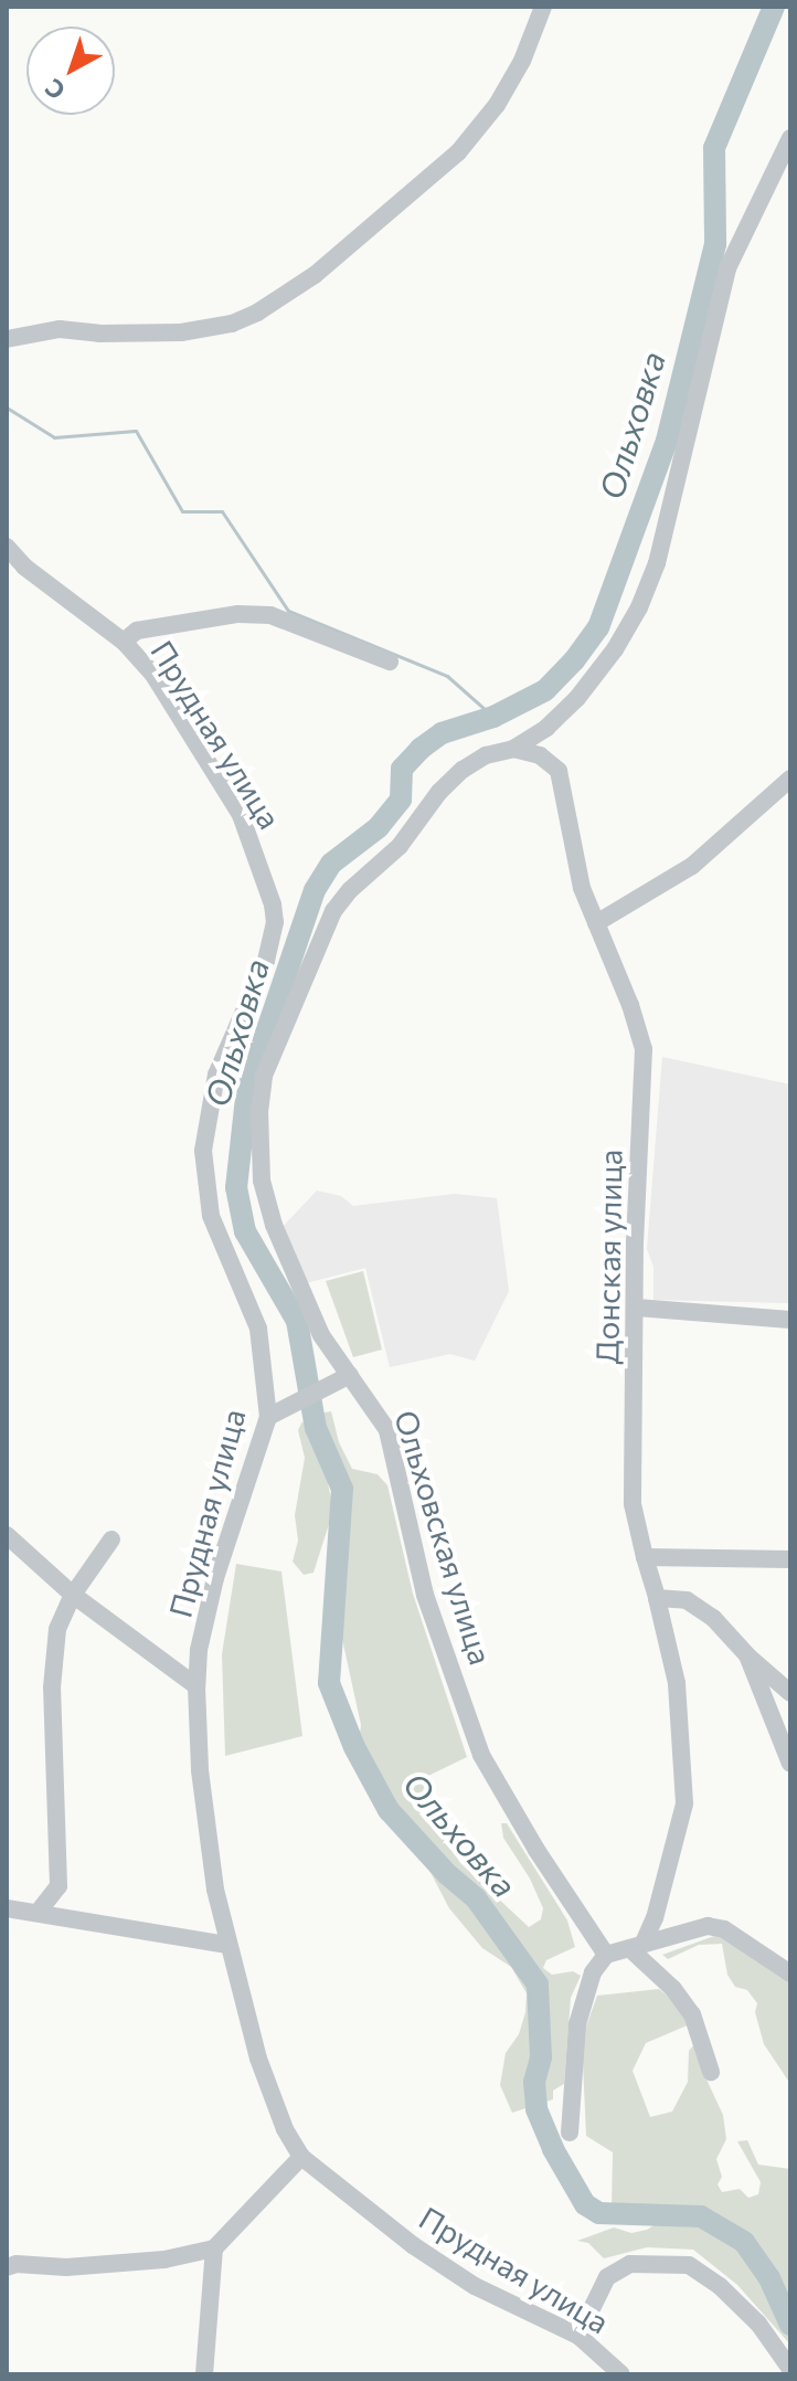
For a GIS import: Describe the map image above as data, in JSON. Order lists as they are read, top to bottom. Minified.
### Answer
{"streets":{"street":["Прудная улица","Донская улица","Ольховская улица"]},"crossings":[["Донская улица","Ольховская улица"]],"water":["Ольховка"],"north":"bottom left"}
